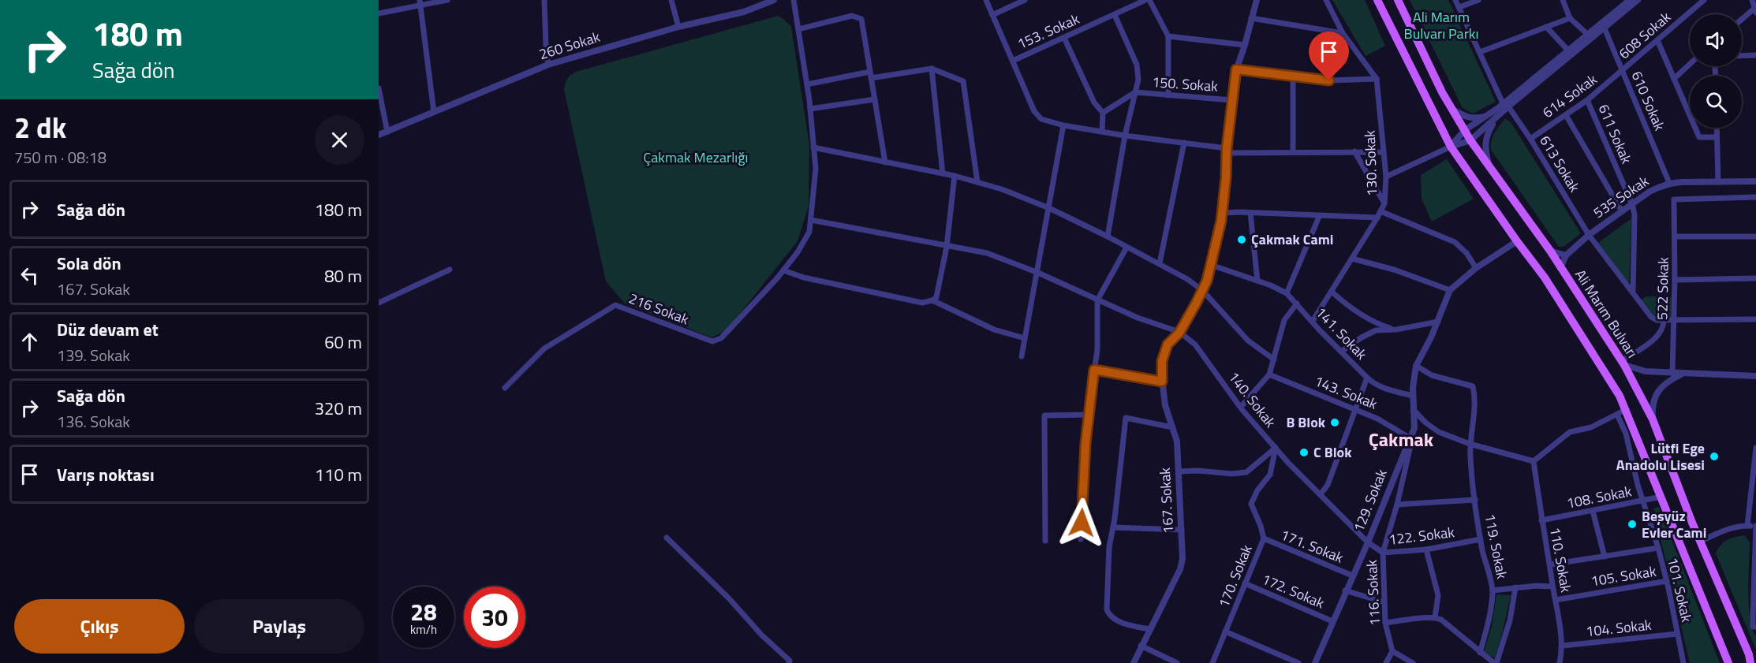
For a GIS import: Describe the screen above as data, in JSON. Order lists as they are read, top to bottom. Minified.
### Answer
{"streets":{"main road":["Ali Marım Bulvarı"],"street":["153. Sokak","608 Sokak","260 Sokak","150. Sokak","614 Sokak","610 Sokak","611 Sokak","130. Sokak","613 Sokak","535 Sokak","522 Sokak","216 Sokak","141. Sokak","143. Sokak","140. Sokak","108. Sokak","167. Sokak","129. Sokak","122. Sokak","171. Sokak","119. Sokak","110. Sokak","170. Sokak","105. Sokak","101. Sokak","172. Sokak","116. Sokak","104. Sokak"]},"crossings":[["608 Sokak","614 Sokak"],["608 Sokak","610 Sokak"],["150. Sokak","167. Sokak"],["614 Sokak","610 Sokak"],["614 Sokak","611 Sokak"],["614 Sokak","613 Sokak"],["610 Sokak","535 Sokak"],["611 Sokak","613 Sokak"],["611 Sokak","535 Sokak"],["130. Sokak","141. Sokak"],["613 Sokak","535 Sokak"],["141. Sokak","143. Sokak"],["141. Sokak","140. Sokak"],["141. Sokak","167. Sokak"],["143. Sokak","129. Sokak"],["140. Sokak","167. Sokak"],["140. Sokak","129. Sokak"],["140. Sokak","122. Sokak"],["140. Sokak","170. Sokak"],["108. Sokak","110. Sokak"],["108. Sokak","101. Sokak"],["129. Sokak","122. Sokak"],["129. Sokak","171. Sokak"],["129. Sokak","119. Sokak"],["129. Sokak","172. Sokak"],["129. Sokak","116. Sokak"],["122. Sokak","119. Sokak"],["122. Sokak","116. Sokak"],["171. Sokak","170. Sokak"],["110. Sokak","105. Sokak"],["110. Sokak","104. Sokak"],["170. Sokak","172. Sokak"],["105. Sokak","101. Sokak"],["101. Sokak","104. Sokak"]],"districts":["Çakmak"],"parks":["Ali Marım Bulvarı Parkı","Çakmak Mezarlığı"],"places":["Çakmak Cami","B Blok","C Blok","Lütfi Ege Anadolu Lisesi","Beşyüz Evler Cami"],"page":{"turn":["180 m","Sağa dön"],"heading":["2 dk","750 m · 08:18"],"list":[{"name":"Sağa dön","value":"180 m"},{"name":"Sola dön","note":"167. Sokak","value":"80 m"},{"name":"Düz devam et","note":"139. Sokak","value":"60 m"},{"name":"Sağa dön","note":"136. Sokak","value":"320 m"},{"name":"Varış noktası","value":"110 m"}],"speed":"28 km/h","limit":"30","buttons":["Çıkış","Paylaş"]}}
